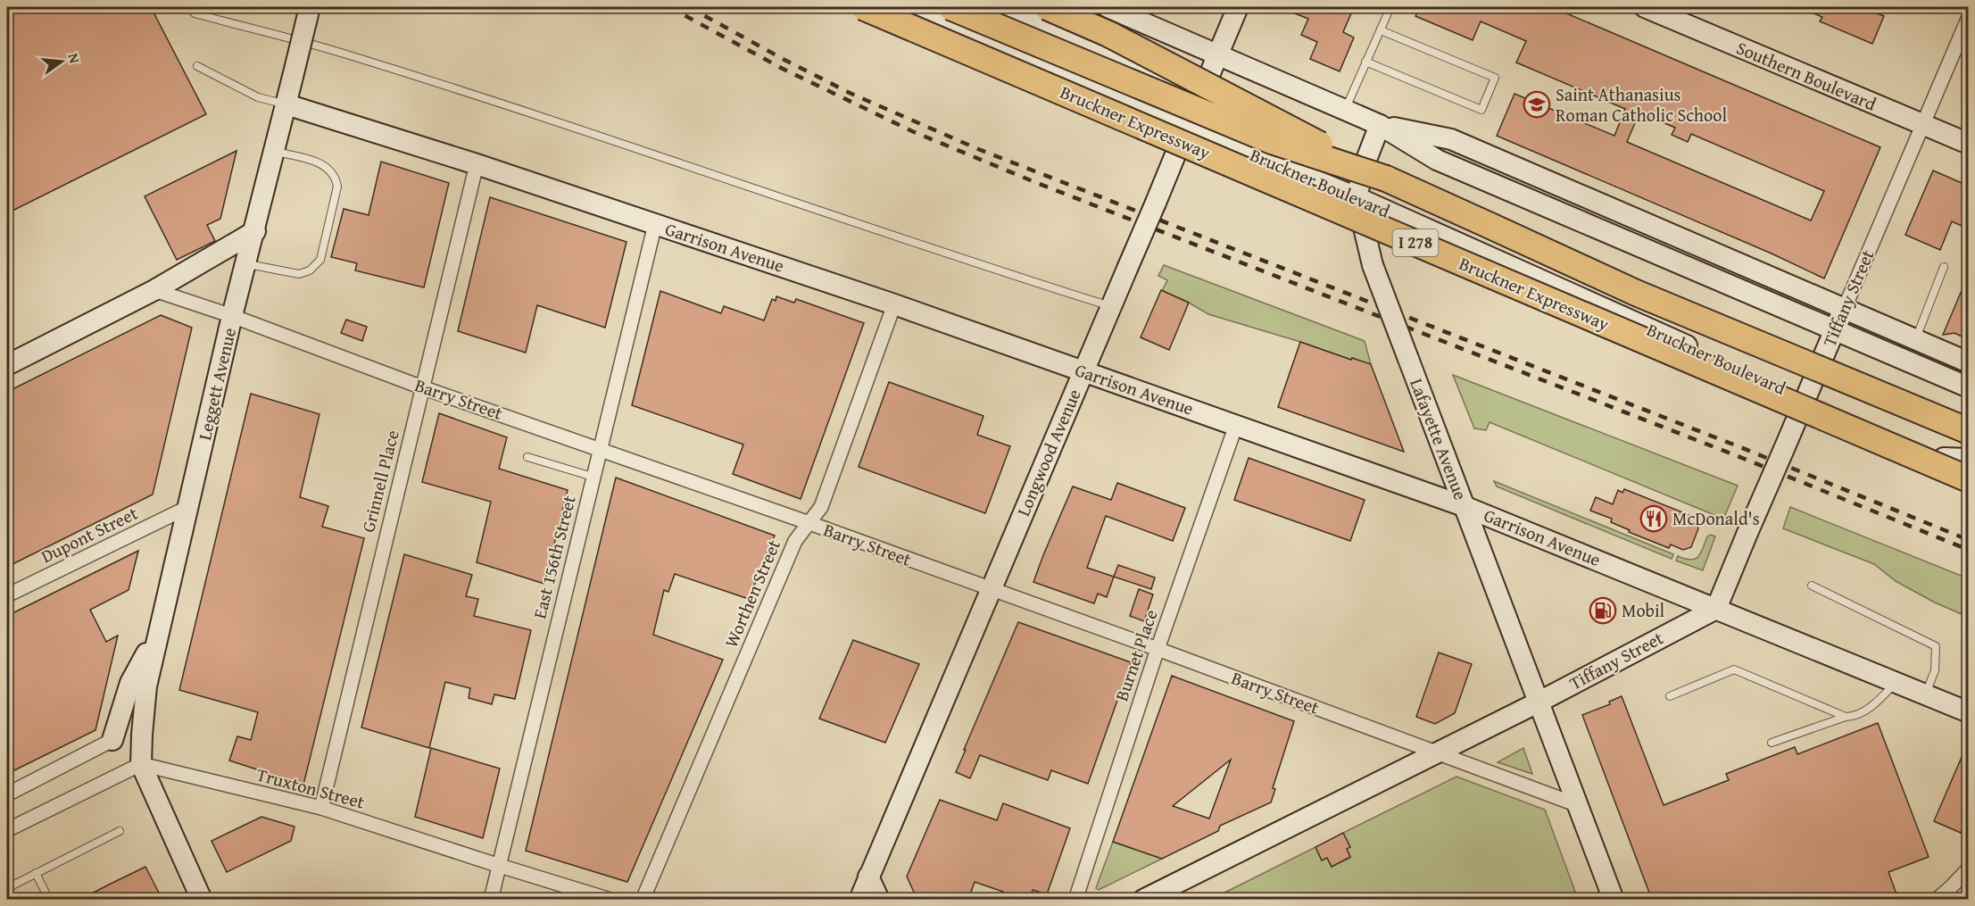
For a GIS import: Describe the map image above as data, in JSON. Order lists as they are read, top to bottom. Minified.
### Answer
{"streets":{"highway":["Bruckner Expressway","I 278"],"main road":["Southern Boulevard","Bruckner Boulevard","Garrison Avenue","Tiffany Street","Leggett Avenue","Lafayette Avenue","Longwood Avenue"],"street":["Barry Street","Grinnell Place","Dupont Street","East 156th Street","Worthen Street","Burnet Place","Truxton Street"]},"crossings":[["Southern Boulevard","Tiffany Street"],["Bruckner Expressway","Bruckner Boulevard"],["Bruckner Boulevard","Tiffany Street"],["Bruckner Boulevard","Lafayette Avenue"],["Bruckner Boulevard","Longwood Avenue"],["Garrison Avenue","Tiffany Street"],["Garrison Avenue","Leggett Avenue"],["Garrison Avenue","Lafayette Avenue"],["Garrison Avenue","Longwood Avenue"],["Garrison Avenue","Grinnell Place"],["Garrison Avenue","East 156th Street"],["Garrison Avenue","Worthen Street"],["Garrison Avenue","Burnet Place"],["Tiffany Street","Barry Street"],["Tiffany Street","Lafayette Avenue"],["Leggett Avenue","Barry Street"],["Leggett Avenue","Dupont Street"],["Leggett Avenue","Truxton Street"],["Barry Street","Lafayette Avenue"],["Barry Street","Longwood Avenue"],["Barry Street","Grinnell Place"],["Barry Street","East 156th Street"],["Barry Street","Worthen Street"],["Barry Street","Burnet Place"],["Grinnell Place","Truxton Street"],["East 156th Street","Truxton Street"]],"places":{"school or university":["Saint Athanasius Roman Catholic School"],"restaurant":["McDonald's"],"fuel station":["Mobil"]},"north":"right"}
